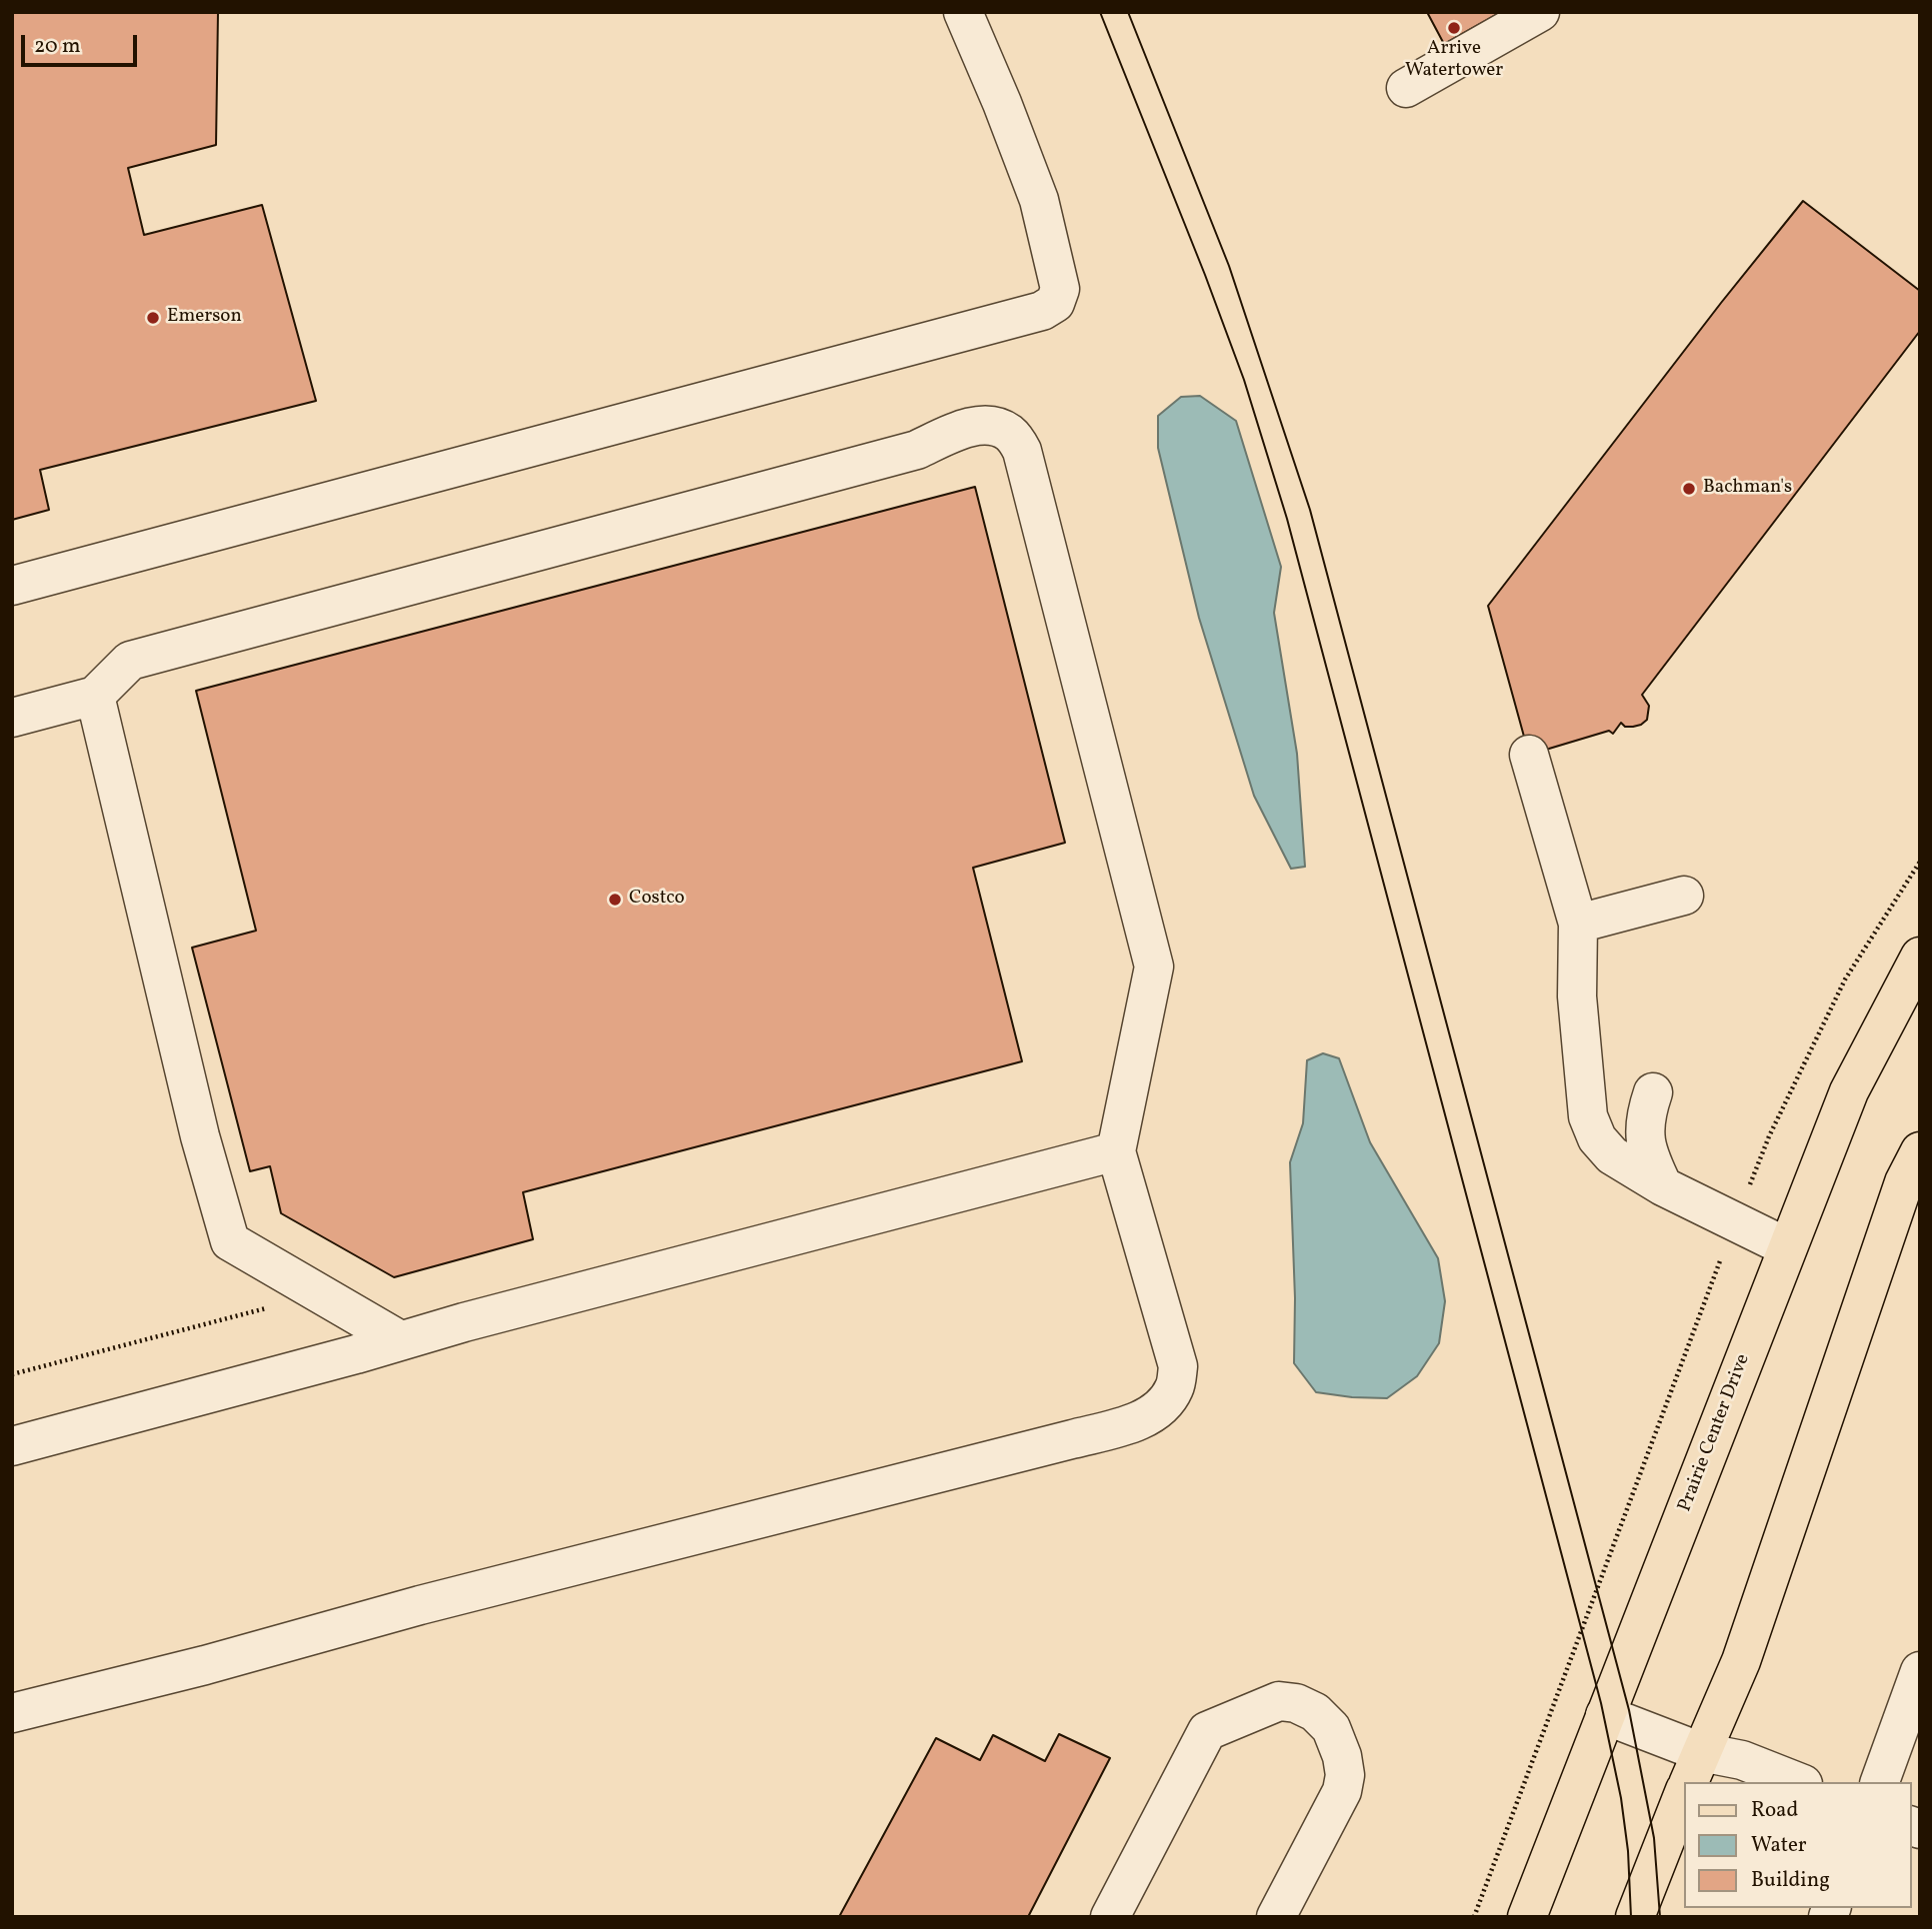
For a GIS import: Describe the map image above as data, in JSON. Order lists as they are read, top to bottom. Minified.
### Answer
{"streets":{"main road":["Prairie Center Drive"]},"places":["Arrive Watertower","Emerson","Bachman's","Costco"],"legend":["Road","Water","Building"],"scale_bar":"20 m"}
